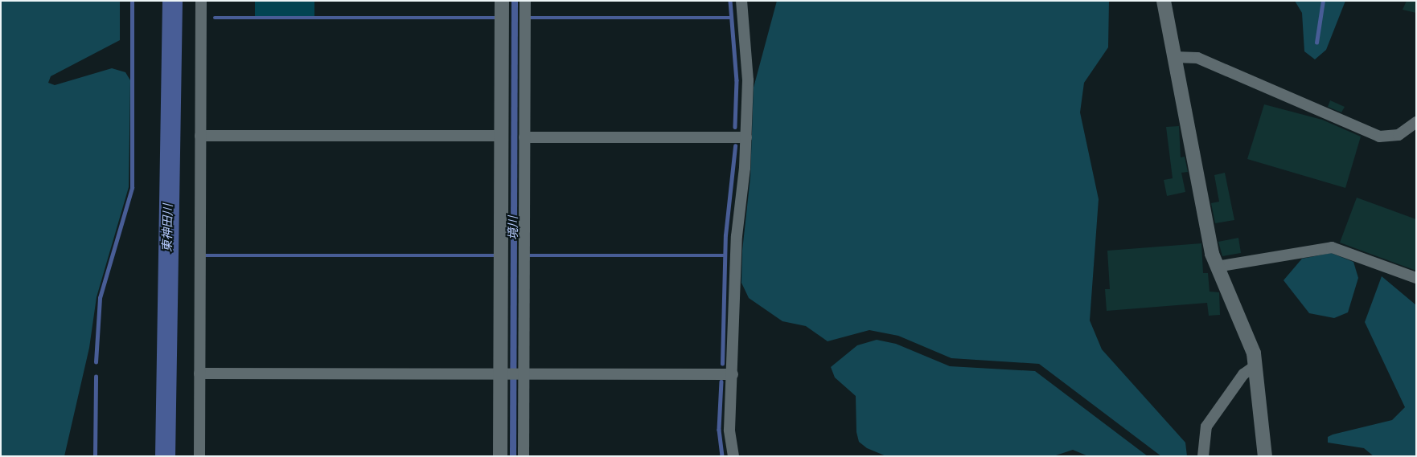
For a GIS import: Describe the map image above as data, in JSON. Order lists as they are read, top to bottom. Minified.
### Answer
{"water":["東神田川","境川"]}
